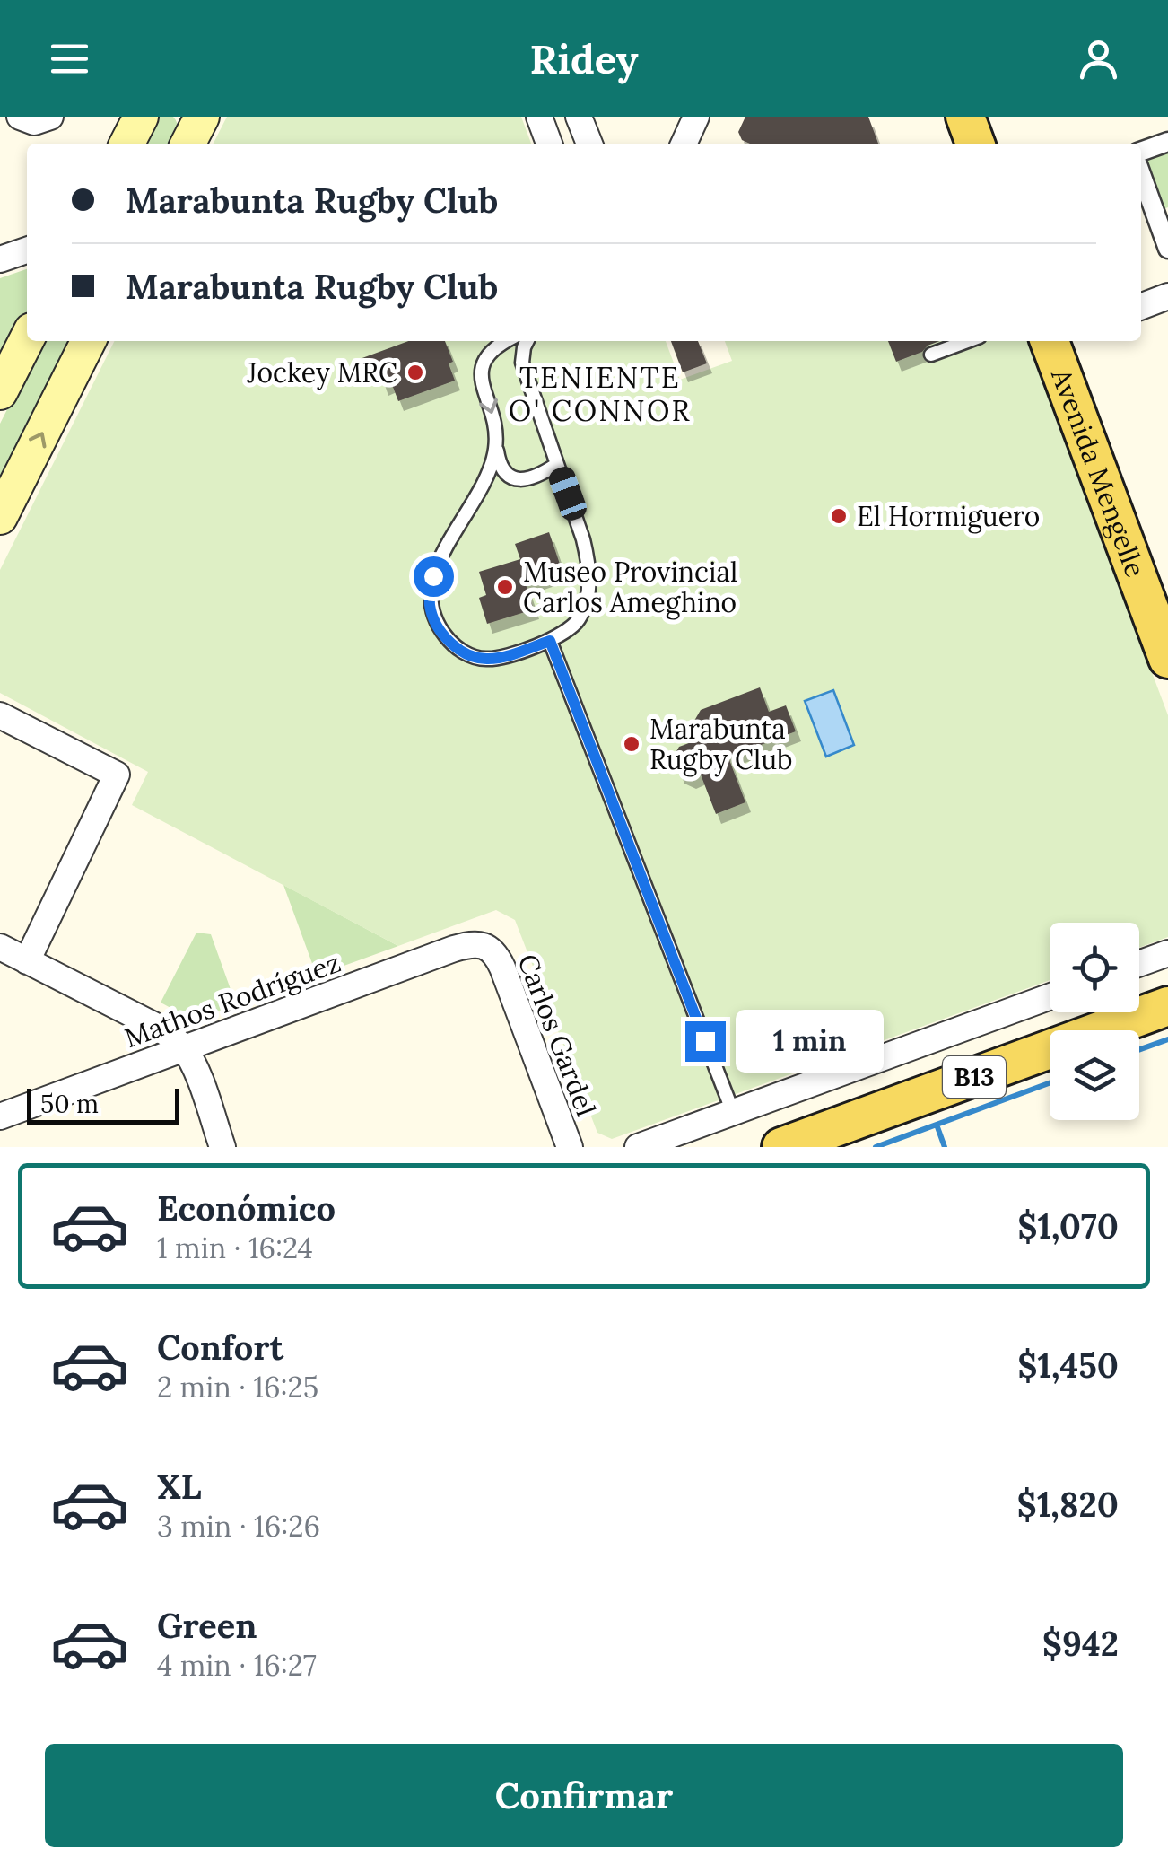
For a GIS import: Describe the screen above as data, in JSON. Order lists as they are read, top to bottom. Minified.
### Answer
{"streets":{"main road":["Avenida Mengelle","B13"],"street":["Mathos Rodríguez","Carlos Gardel"]},"crossings":[["Mathos Rodríguez","Carlos Gardel"]],"districts":["TENIENTE O' CONNOR"],"places":["Jockey MRC","El Hormiguero","Museo Provincial Carlos Ameghino","Marabunta Rugby Club"],"scale_bar":"50 m","page":{"header":"Ridey","banner":["Marabunta Rugby Club","Marabunta Rugby Club"],"bubble":"1 min","scale":"50 m","list":[{"name":"Económico","note":"1 min · 16:24","value":"$1,070"},{"name":"Confort","note":"2 min · 16:25","value":"$1,450"},{"name":"XL","note":"3 min · 16:26","value":"$1,820"},{"name":"Green","note":"4 min · 16:27","value":"$942"}],"buttons":"Confirmar"}}
